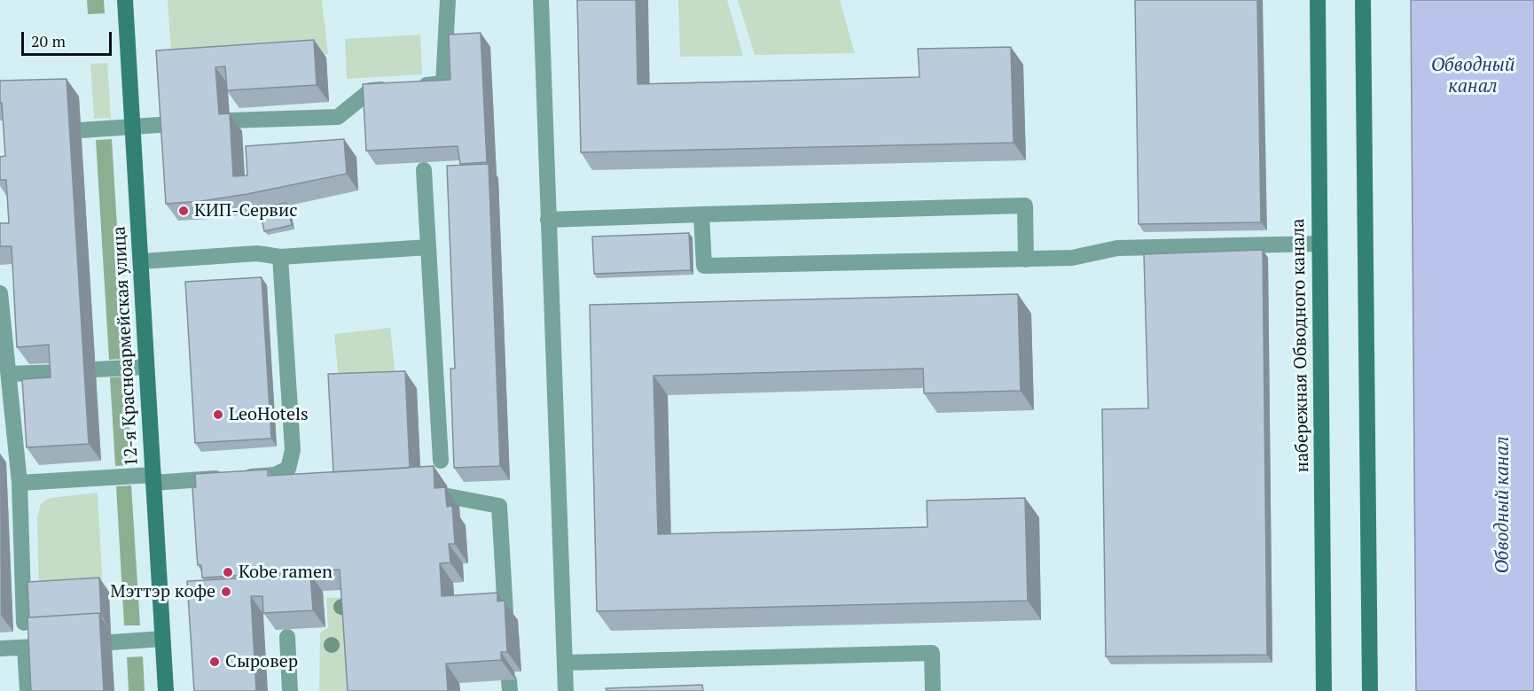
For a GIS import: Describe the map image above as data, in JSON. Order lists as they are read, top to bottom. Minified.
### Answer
{"streets":{"main road":["набережная Обводного канала","12-я Красноармейская улица"]},"water":["Обводный канал"],"places":["КИП-Сервис","LeoHotels","Kobe ramen","Мэттэр кофе","Сыровер"],"scale_bar":"20 m"}
